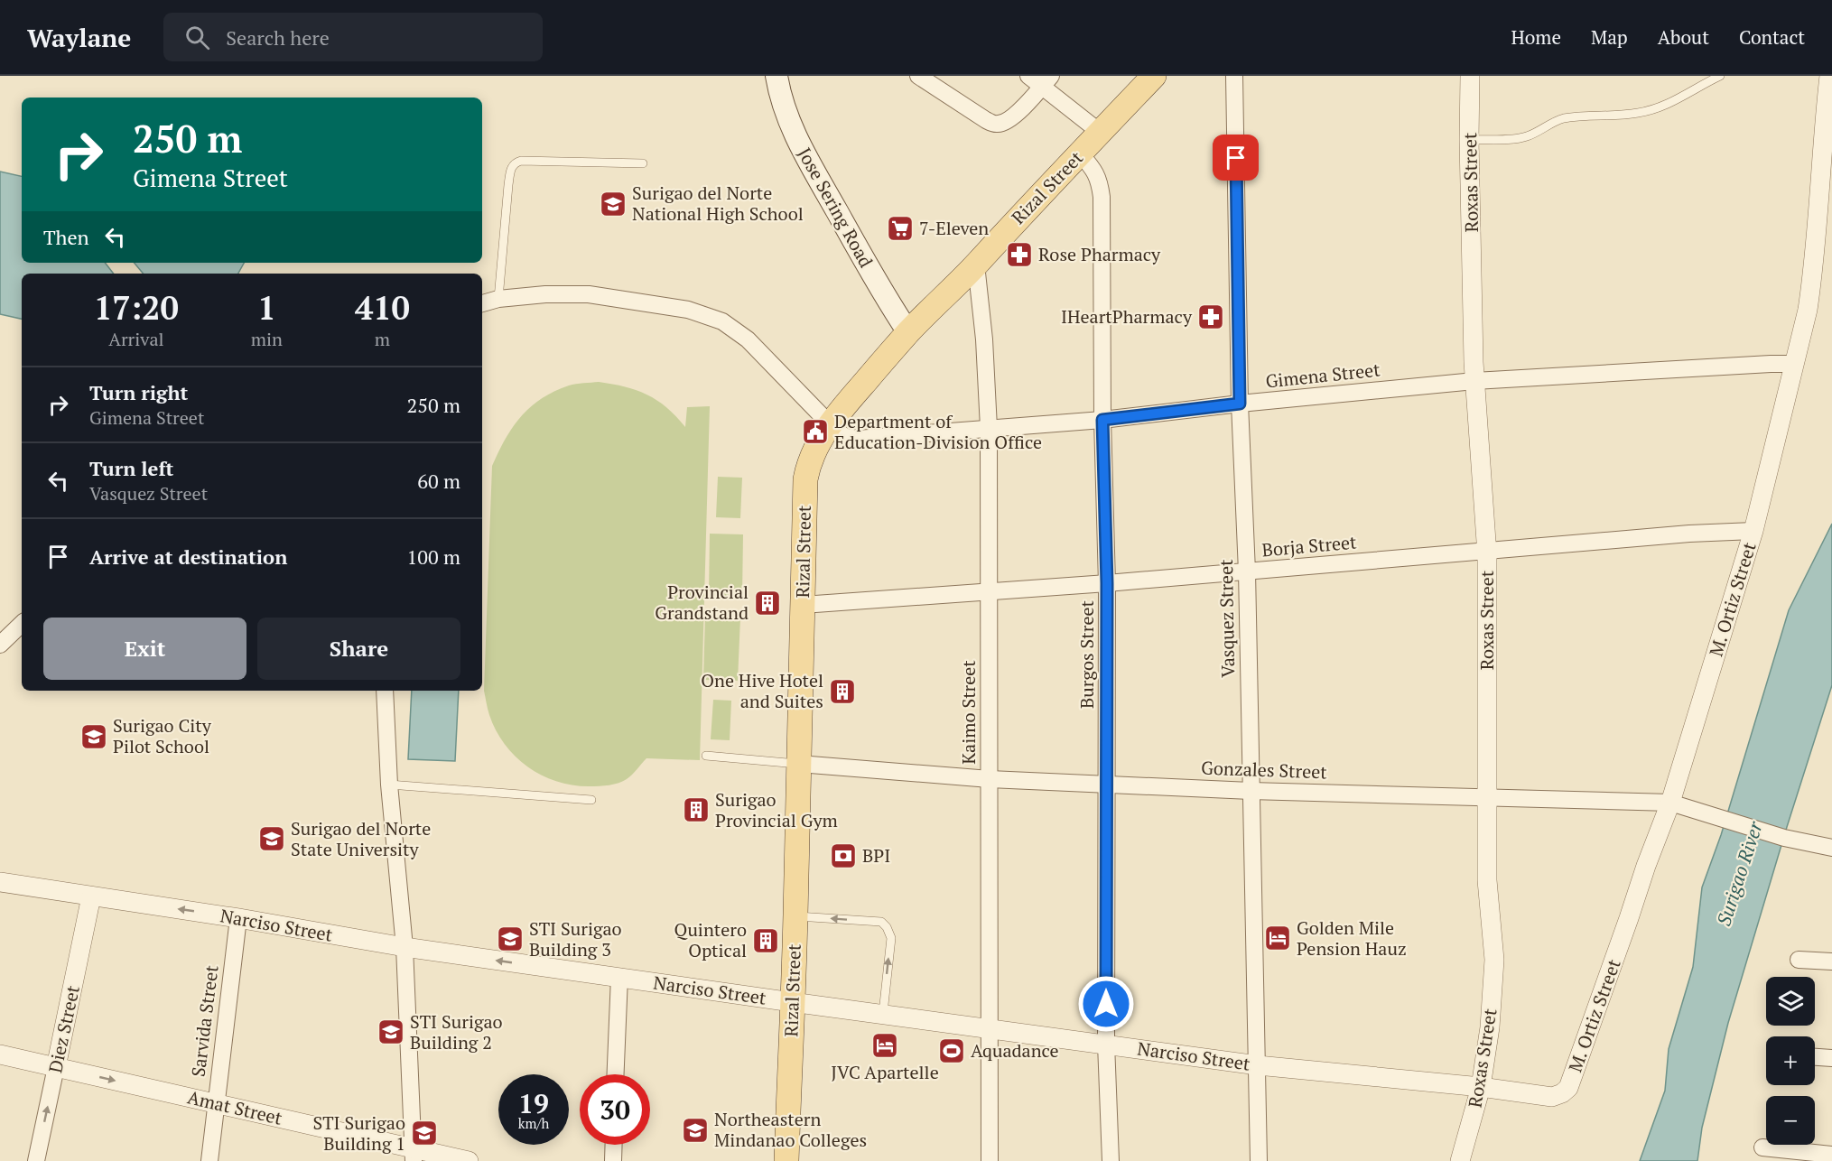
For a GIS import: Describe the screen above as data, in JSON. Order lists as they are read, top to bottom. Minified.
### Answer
{"streets":{"main road":["Rizal Street","Jose Sering Road"],"street":["Roxas Street","Gimena Street","Borja Street","M. Ortiz Street","Vasquez Street","Burgos Street","Kaimo Street","Gonzales Street","Narciso Street","Sarvida Street","Diez Street","Amat Street"]},"crossings":[["Roxas Street","Gimena Street"],["Roxas Street","Borja Street"],["Roxas Street","Gonzales Street"],["Roxas Street","Narciso Street"],["Rizal Street","Jose Sering Road"],["Rizal Street","Gimena Street"],["Rizal Street","Borja Street"],["Rizal Street","Burgos Street"],["Rizal Street","Kaimo Street"],["Rizal Street","Gonzales Street"],["Rizal Street","Narciso Street"],["Gimena Street","M. Ortiz Street"],["Gimena Street","Vasquez Street"],["Gimena Street","Burgos Street"],["Gimena Street","Kaimo Street"],["Borja Street","M. Ortiz Street"],["Borja Street","Vasquez Street"],["Borja Street","Burgos Street"],["Borja Street","Kaimo Street"],["M. Ortiz Street","Gonzales Street"],["M. Ortiz Street","Narciso Street"],["Vasquez Street","Gonzales Street"],["Vasquez Street","Narciso Street"],["Burgos Street","Gonzales Street"],["Burgos Street","Narciso Street"],["Kaimo Street","Gonzales Street"],["Kaimo Street","Narciso Street"],["Narciso Street","Sarvida Street"],["Narciso Street","Diez Street"],["Sarvida Street","Amat Street"],["Diez Street","Amat Street"]],"one_way":["Diez Street"],"water":["Surigao River"],"places":{"school or university":["Surigao del Norte National High School","Surigao City Pilot School","Surigao del Norte State University","STI Surigao Building 3","STI Surigao Building 2","Northeastern Mindanao Colleges","STI Surigao Building 1"],"supermarket":["7-Eleven"],"pharmacy":["Rose Pharmacy","IHeartPharmacy"],"public building":["Department of Education-Division Office"],"building":["Provincial Grandstand","One Hive Hotel and Suites","Surigao Provincial Gym","Quintero Optical"],"bank":["BPI"],"hotel":["Golden Mile Pension Hauz","JVC Apartelle"],"sports":["Aquadance"]},"page":{"header":"Waylane","search":"Search here","nav":["Home","Map","About","Contact"],"turn":["250 m","Gimena Street"],"then":"Then","eta":["17:20","Arrival","1","min","410","m"],"list":[{"name":"Turn right","note":"Gimena Street","value":"250 m"},{"name":"Turn left","note":"Vasquez Street","value":"60 m"},{"name":"Arrive at destination","value":"100 m"}],"buttons":["Exit","Share"],"map_buttons":["+","−"],"speed":"19 km/h","limit":"30"}}
